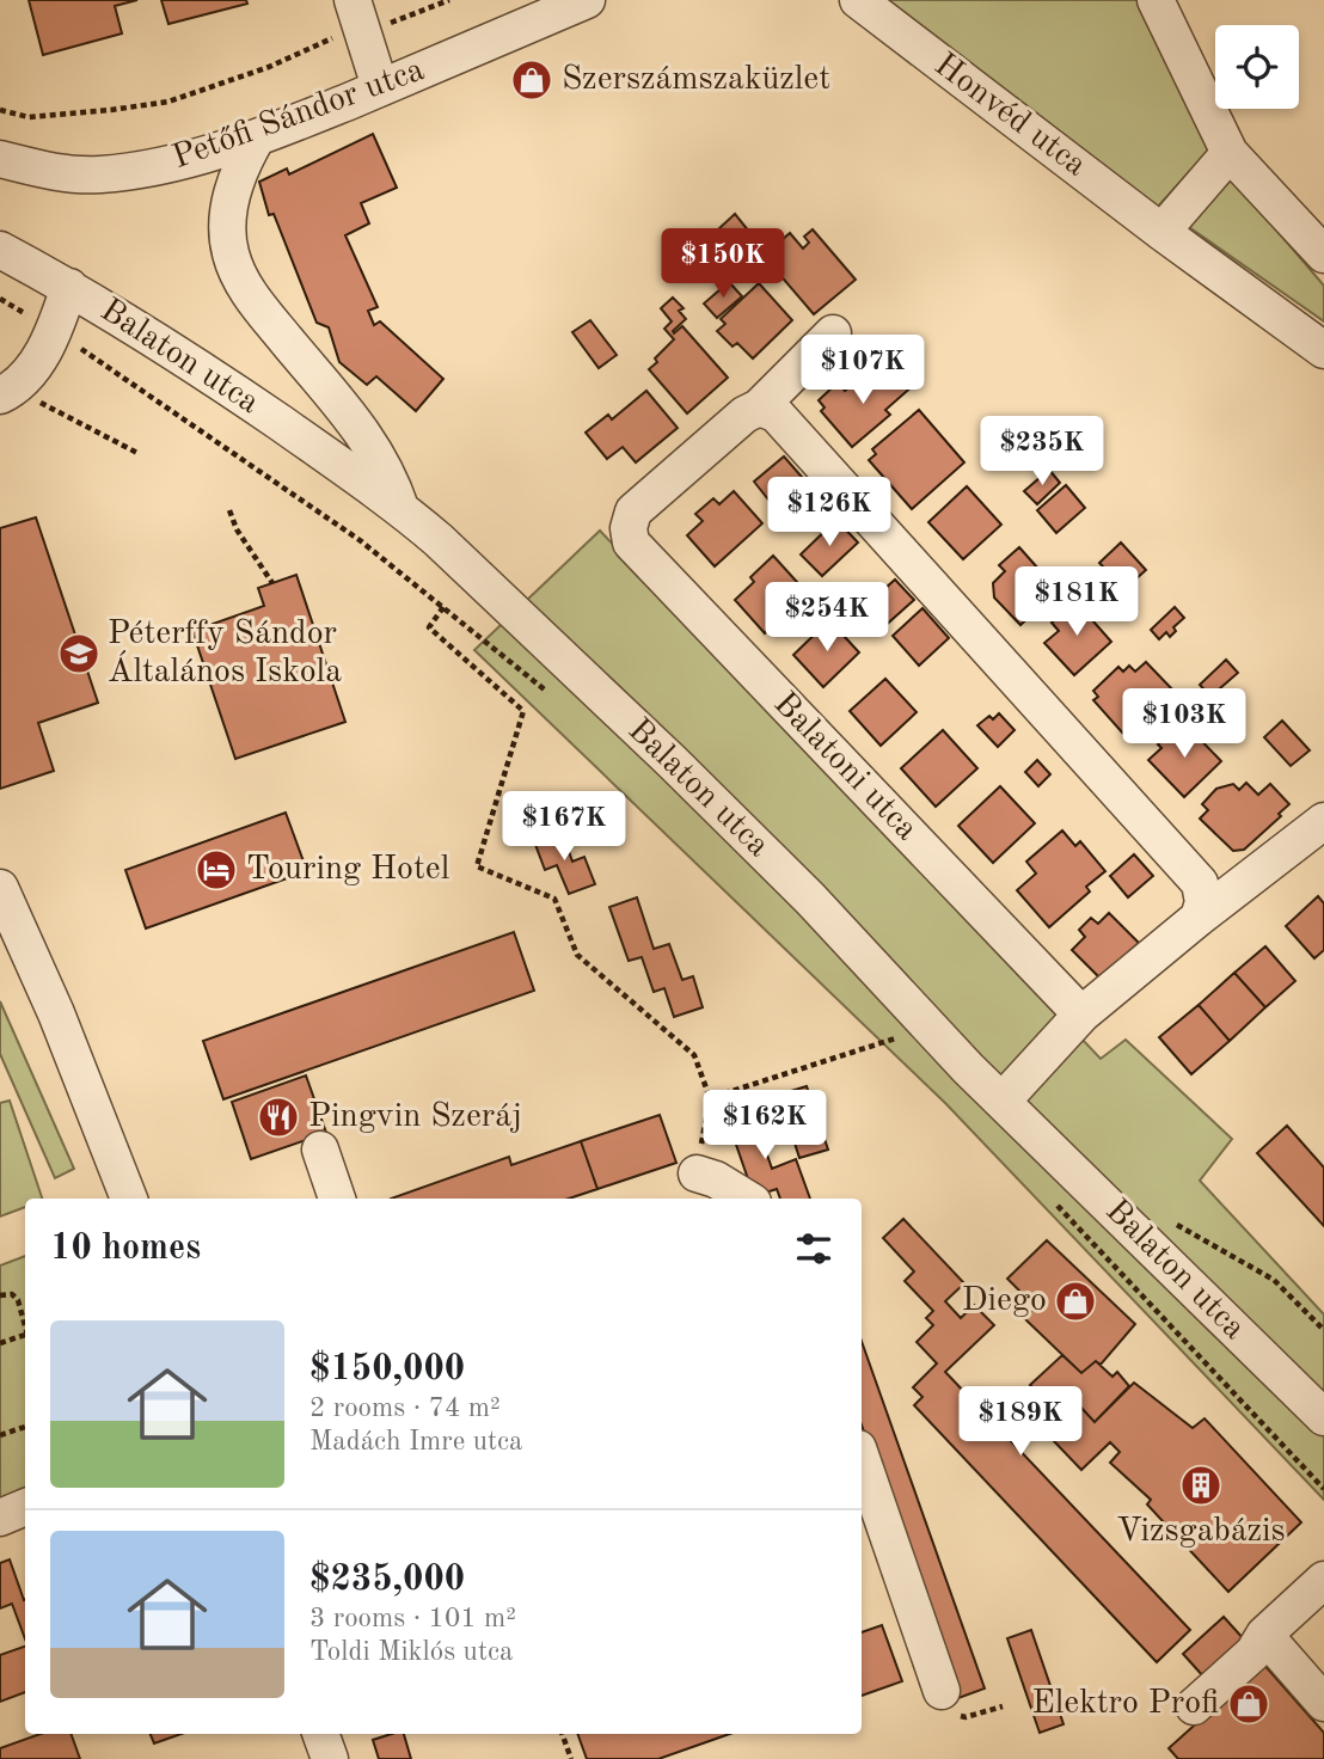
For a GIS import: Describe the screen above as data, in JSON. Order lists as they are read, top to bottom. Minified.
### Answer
{"streets":{"street":["Petőfi Sándor utca","Honvéd utca","Balaton utca","Balatoni utca"]},"places":{"shop":["Szerszámszaküzlet","Diego","Elektro Profi"],"school or university":["Péterffy Sándor Általános Iskola"],"hotel":["Touring Hotel"],"restaurant":["Pingvin Szeráj"],"building":["Vizsgabázis"]},"page":{"price":["$150K","$107K","$235K","$126K","$181K","$254K","$103K","$167K","$162K","$189K"],"heading":"10 homes","list":[{"name":"$150,000","note":"2 rooms · 74 m² · Madách Imre utca"},{"name":"$235,000","note":"3 rooms · 101 m² · Toldi Miklós utca"}]}}
